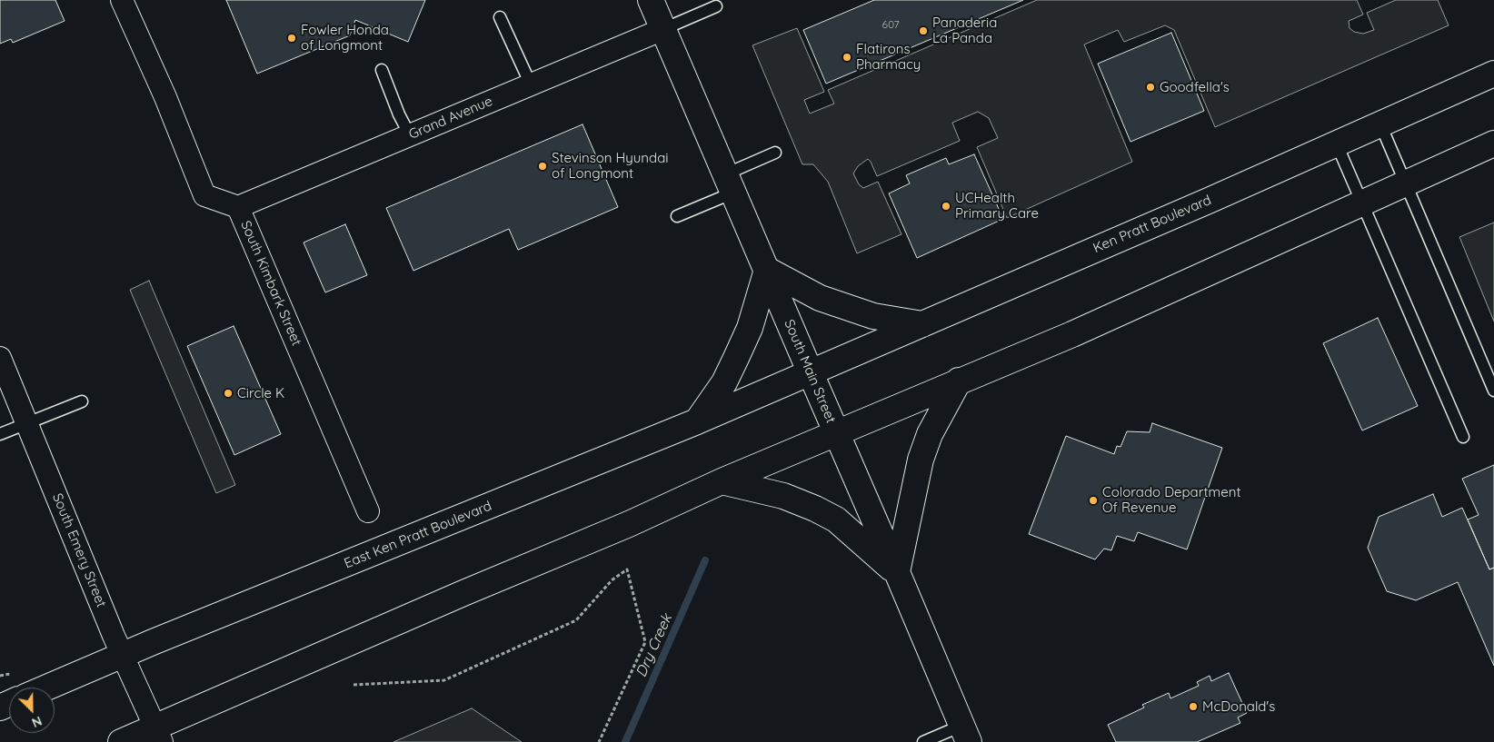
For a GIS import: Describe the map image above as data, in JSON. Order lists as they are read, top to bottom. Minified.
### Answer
{"streets":{"main road":["Ken Pratt Boulevard","South Main Street","East Ken Pratt Boulevard"],"street":["Grand Avenue","South Kimbark Street","South Emery Street"]},"crossings":[["Grand Avenue","South Kimbark Street"],["Grand Avenue","South Main Street"],["Ken Pratt Boulevard","South Main Street"],["Ken Pratt Boulevard","East Ken Pratt Boulevard"],["South Main Street","East Ken Pratt Boulevard"],["East Ken Pratt Boulevard","South Emery Street"]],"water":["Dry Creek"],"places":["Panaderia La Panda","Fowler Honda of Longmont","Flatirons Pharmacy","Goodfella's","Stevinson Hyundai of Longmont","UCHealth Primary Care","Circle K","Colorado Department Of Revenue","McDonald's"],"house_numbers":["607"],"north":"bottom right"}
